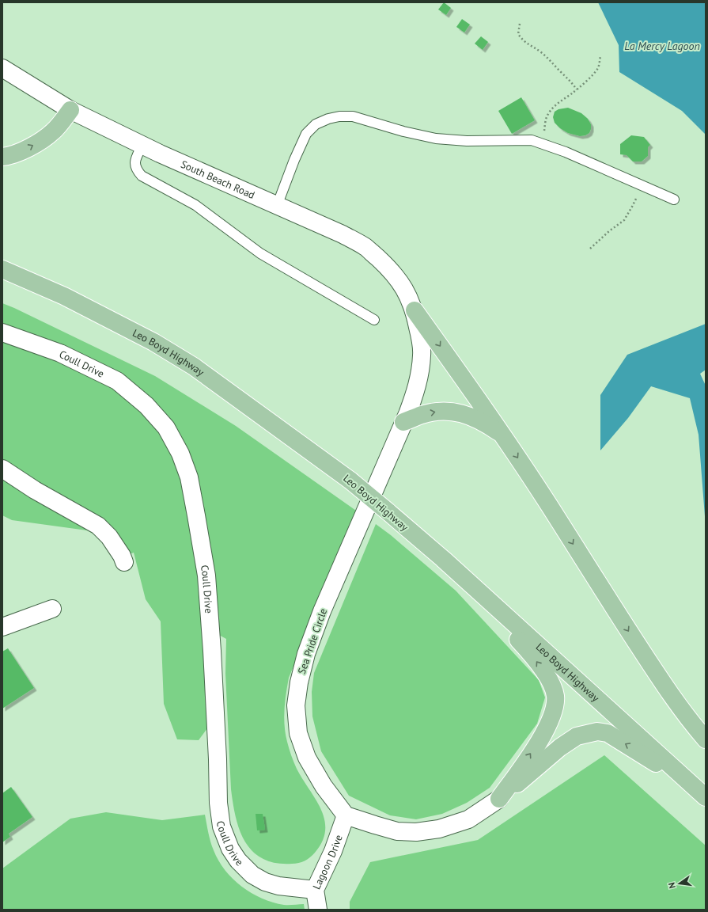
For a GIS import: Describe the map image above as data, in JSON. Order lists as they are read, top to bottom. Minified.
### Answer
{"streets":{"main road":["Leo Boyd Highway"],"street":["South Beach Road","Coull Drive","Sea Pride Circle","Lagoon Drive"]},"crossings":[["South Beach Road","Sea Pride Circle"],["Coull Drive","Lagoon Drive"],["Sea Pride Circle","Lagoon Drive"]],"water":["La Mercy Lagoon"],"north":"left"}
